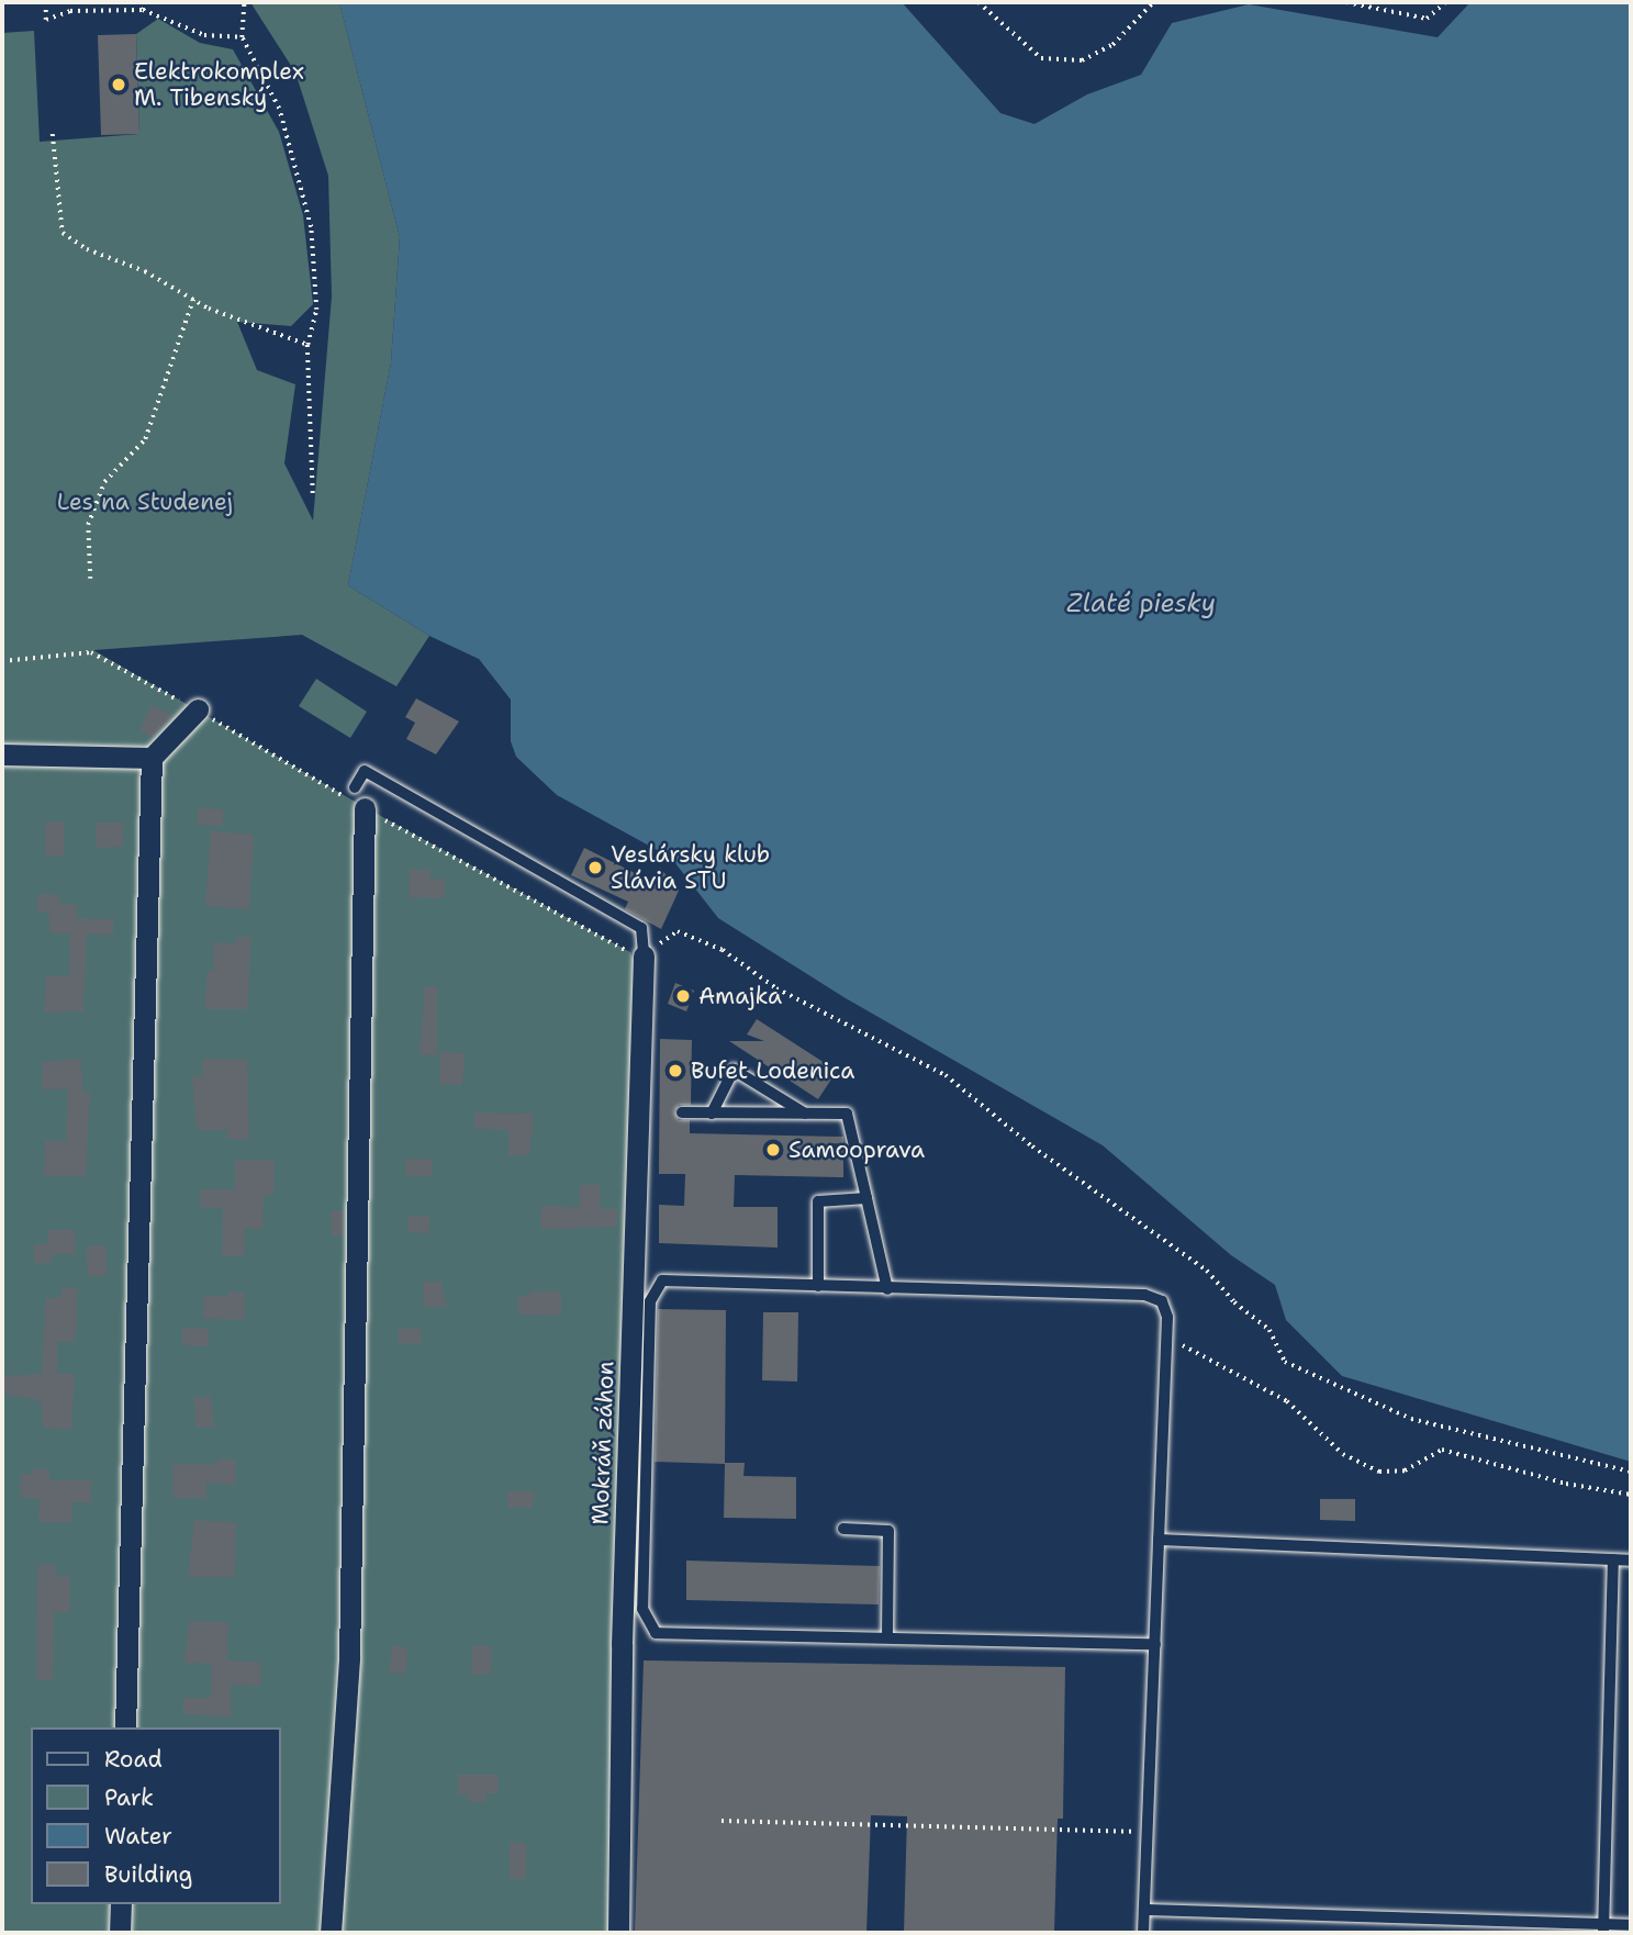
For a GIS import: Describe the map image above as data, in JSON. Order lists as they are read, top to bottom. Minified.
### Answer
{"streets":{"street":["Mokráň záhon"]},"water":["Zlaté piesky"],"parks":["Les na Studenej"],"places":["Elektrokomplex M. Tibenský","Veslársky klub Slávia STU","Amajka","Bufet Lodenica","Samooprava"],"legend":["Road","Park","Water","Building"]}
